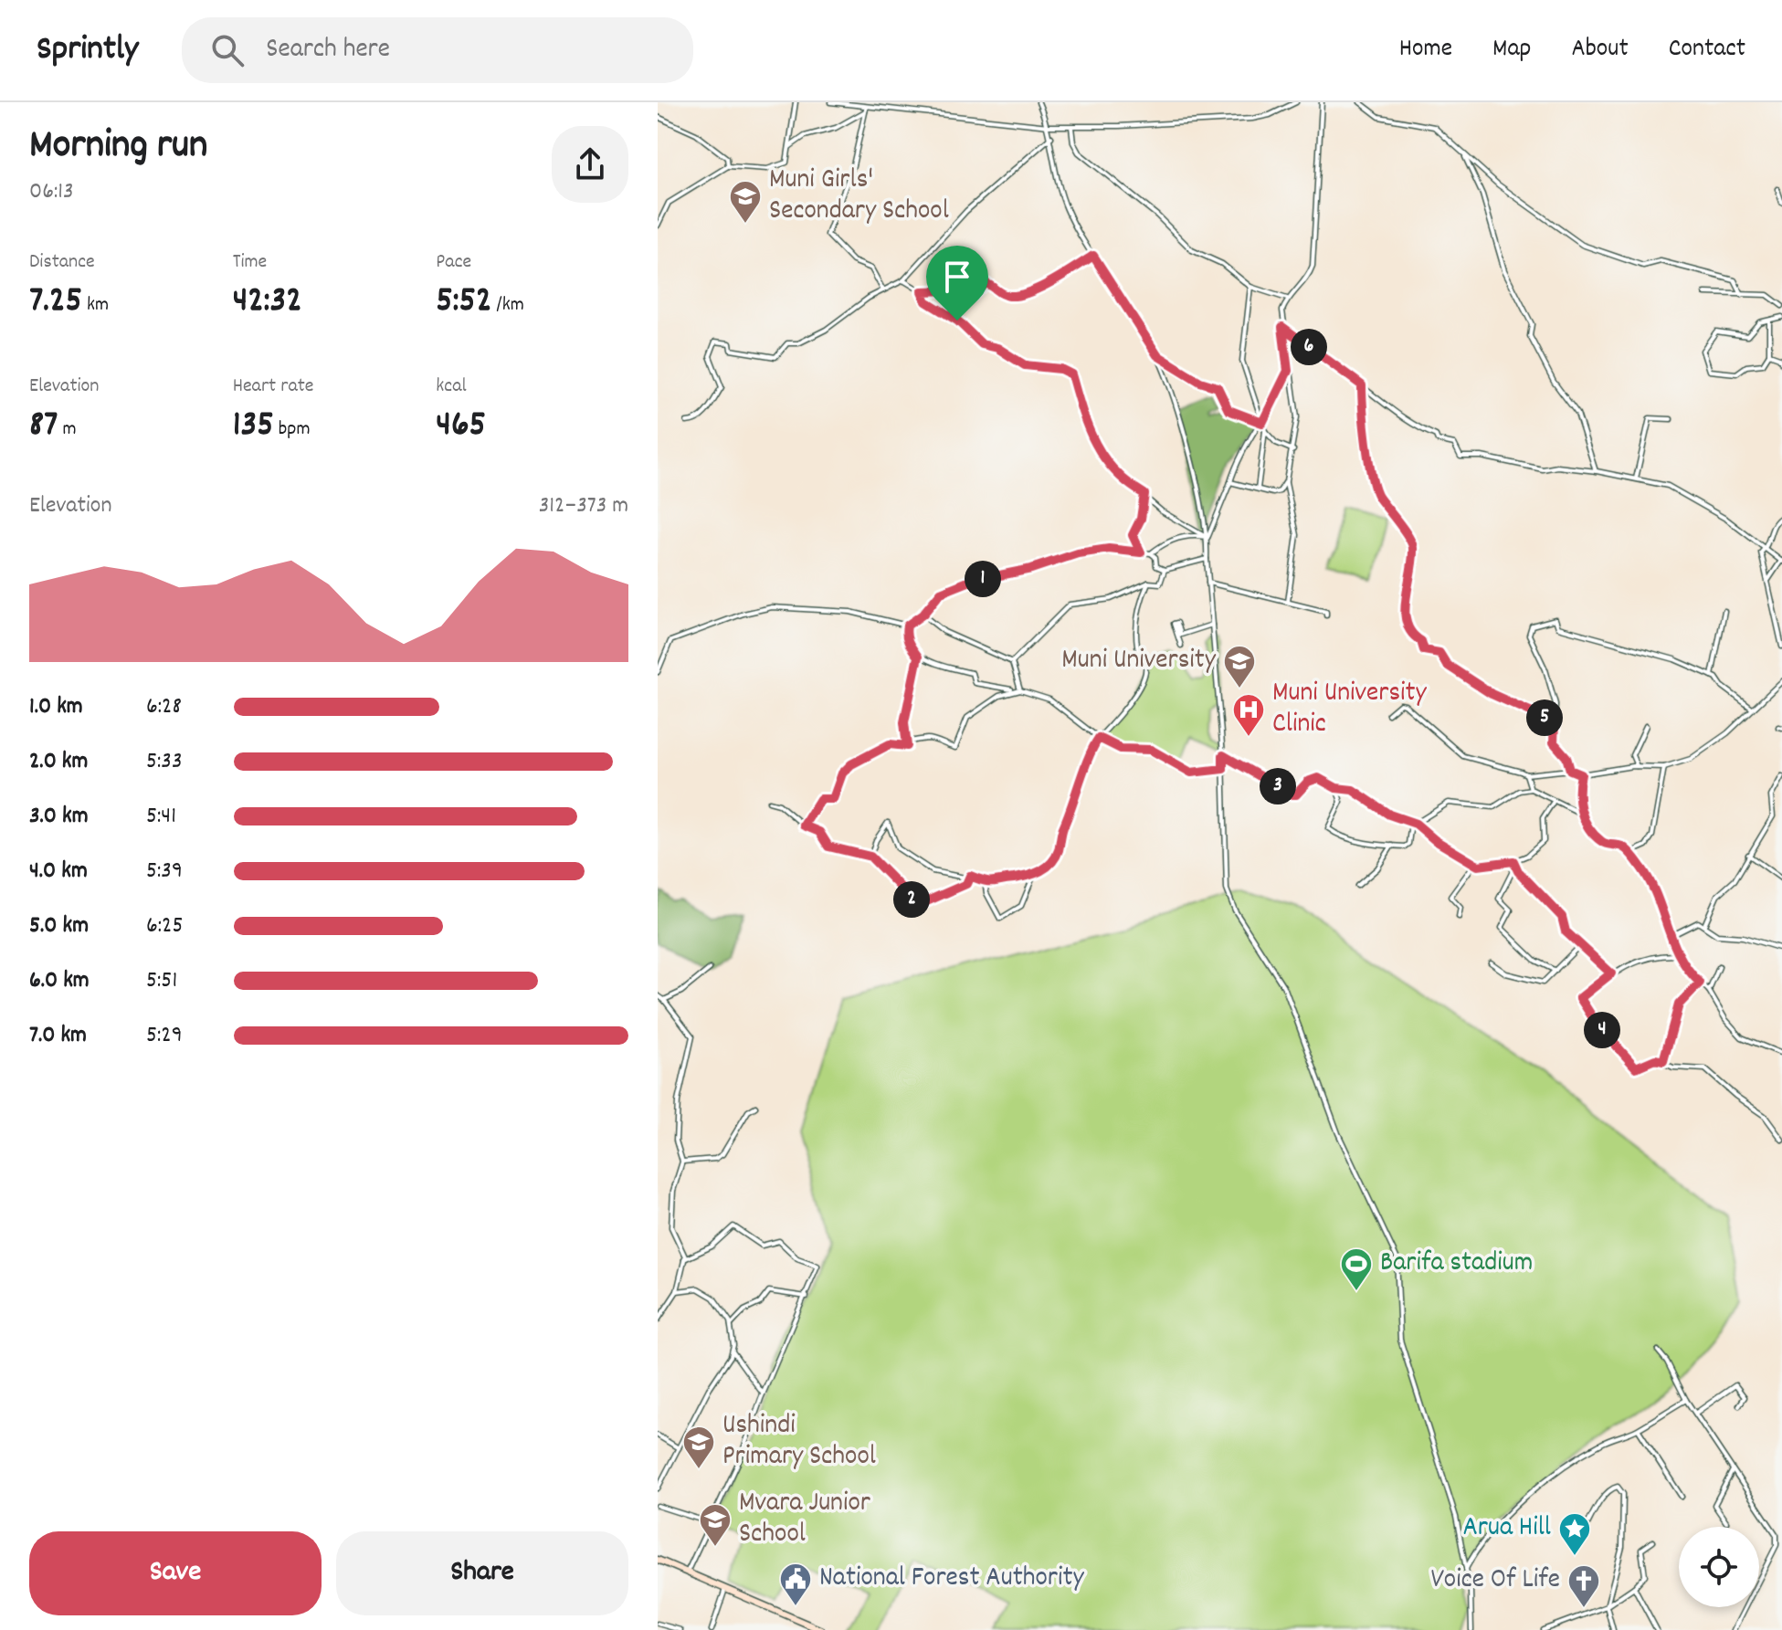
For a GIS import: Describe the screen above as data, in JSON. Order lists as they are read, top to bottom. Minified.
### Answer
{"places":{"school or university":["Muni Girls' Secondary School","Muni University","Ushindi Primary School","Mvara Junior School"],"hospital":["Muni University Clinic"],"sports":["Barifa stadium"],"place":["Arua Hill"],"public building":["National Forest Authority"],"church":["Voice Of Life"]},"page":{"header":"Sprintly","search":"Search here","nav":["Home","Map","About","Contact"],"heading":["Morning run","06:13"],"stats":[["Distance","7.25 km"],["Time","42:32"],["Pace","5:52 /km"],["Elevation","87 m"],["Heart rate","135 bpm"],["kcal","465"]],"pins":["6","1","5","3","2","4"],"chart":["Elevation","312–373 m"],"list":[{"name":"1.0 km","note":"6:28"},{"name":"2.0 km","note":"5:33"},{"name":"3.0 km","note":"5:41"},{"name":"4.0 km","note":"5:39"},{"name":"5.0 km","note":"6:25"},{"name":"6.0 km","note":"5:51"},{"name":"7.0 km","note":"5:29"}],"buttons":["Save","Share"]}}
